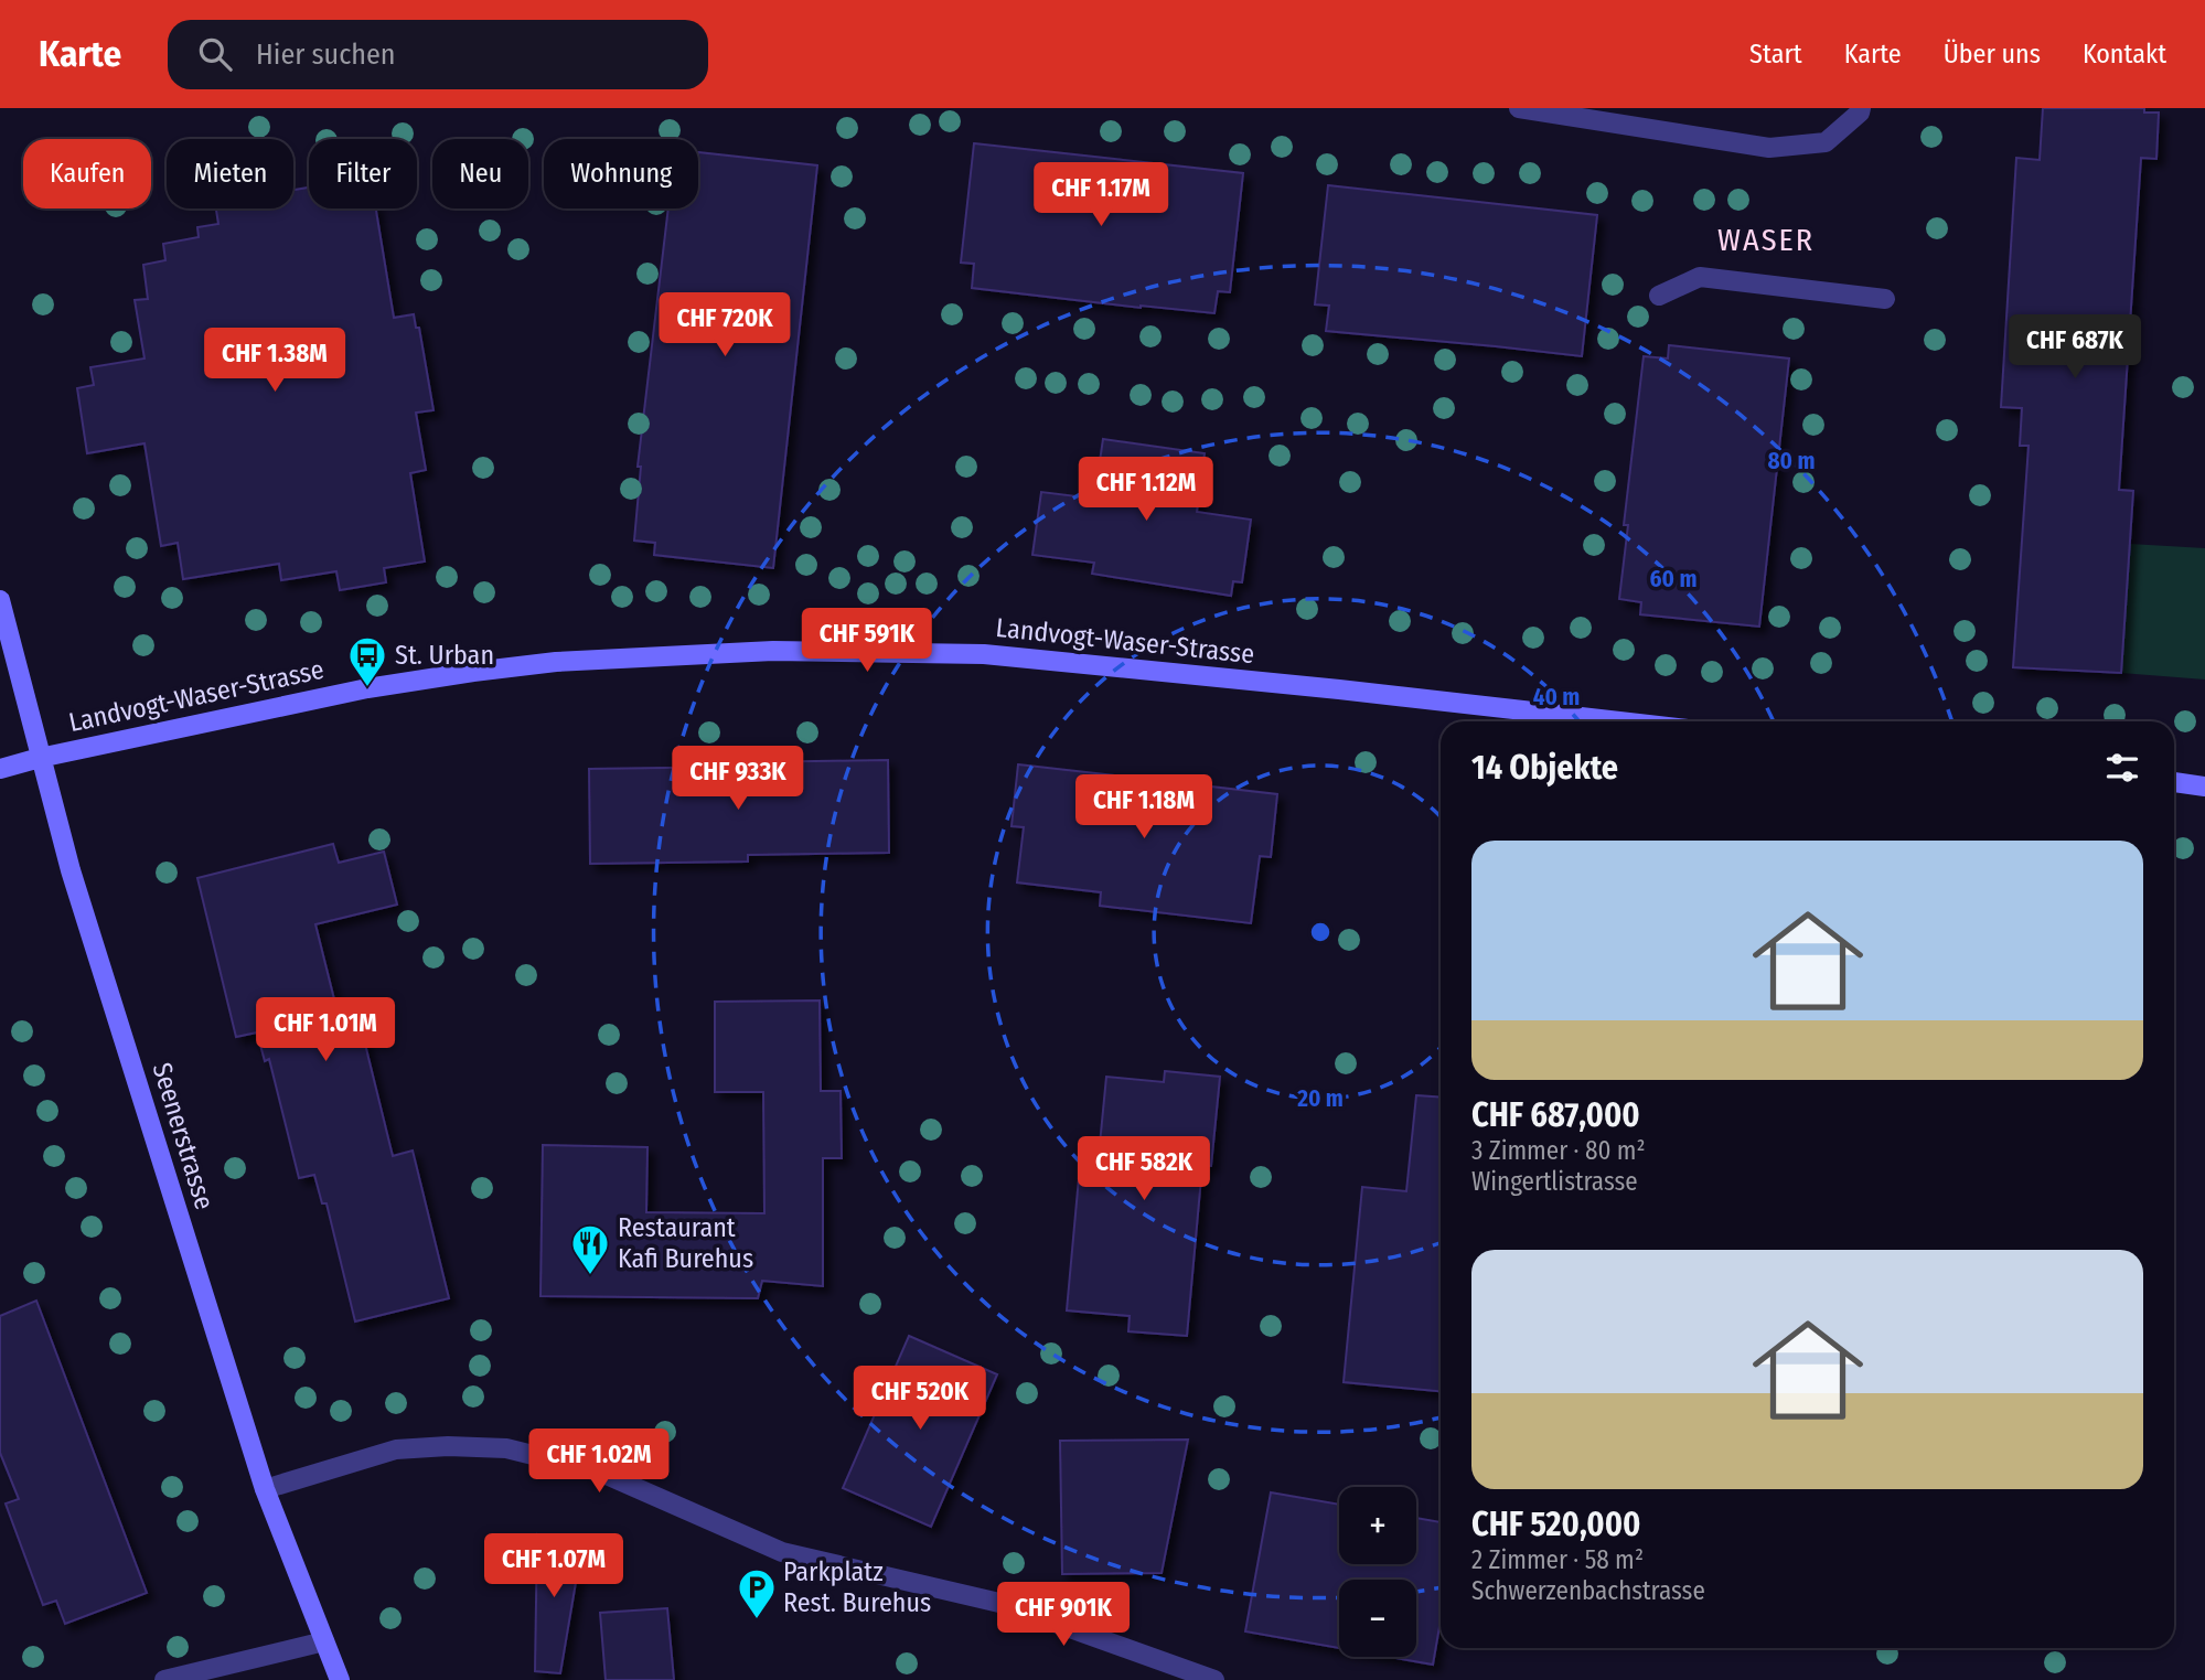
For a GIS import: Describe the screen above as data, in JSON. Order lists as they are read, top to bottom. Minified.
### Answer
{"streets":{"street":["Landvogt-Waser-Strasse","Seenerstrasse"]},"crossings":[["Landvogt-Waser-Strasse","Seenerstrasse"]],"districts":["WASER"],"places":{"bus stop":["St. Urban"],"restaurant":["Restaurant Kafi Burehus"],"parking":["Parkplatz Rest. Burehus"]},"page":{"header":"Karte","search":"Hier suchen","nav":["Start","Karte","Über uns","Kontakt"],"chip":["Kaufen","Mieten","Filter","Neu","Wohnung"],"price":["CHF 1.17M","CHF 720K","CHF 687K","CHF 1.38M","CHF 1.12M","CHF 591K","CHF 933K","CHF 1.18M","CHF 1.01M","CHF 582K","CHF 520K","CHF 1.02M","CHF 1.07M","CHF 901K"],"heading":"14 Objekte","list":[{"name":"CHF 687,000","note":"3 Zimmer · 80 m² · Wingertlistrasse"},{"name":"CHF 520,000","note":"2 Zimmer · 58 m² · Schwerzenbachstrasse"}],"map_buttons":["+","−"]},"rings":["80 m","60 m","40 m","20 m"]}
